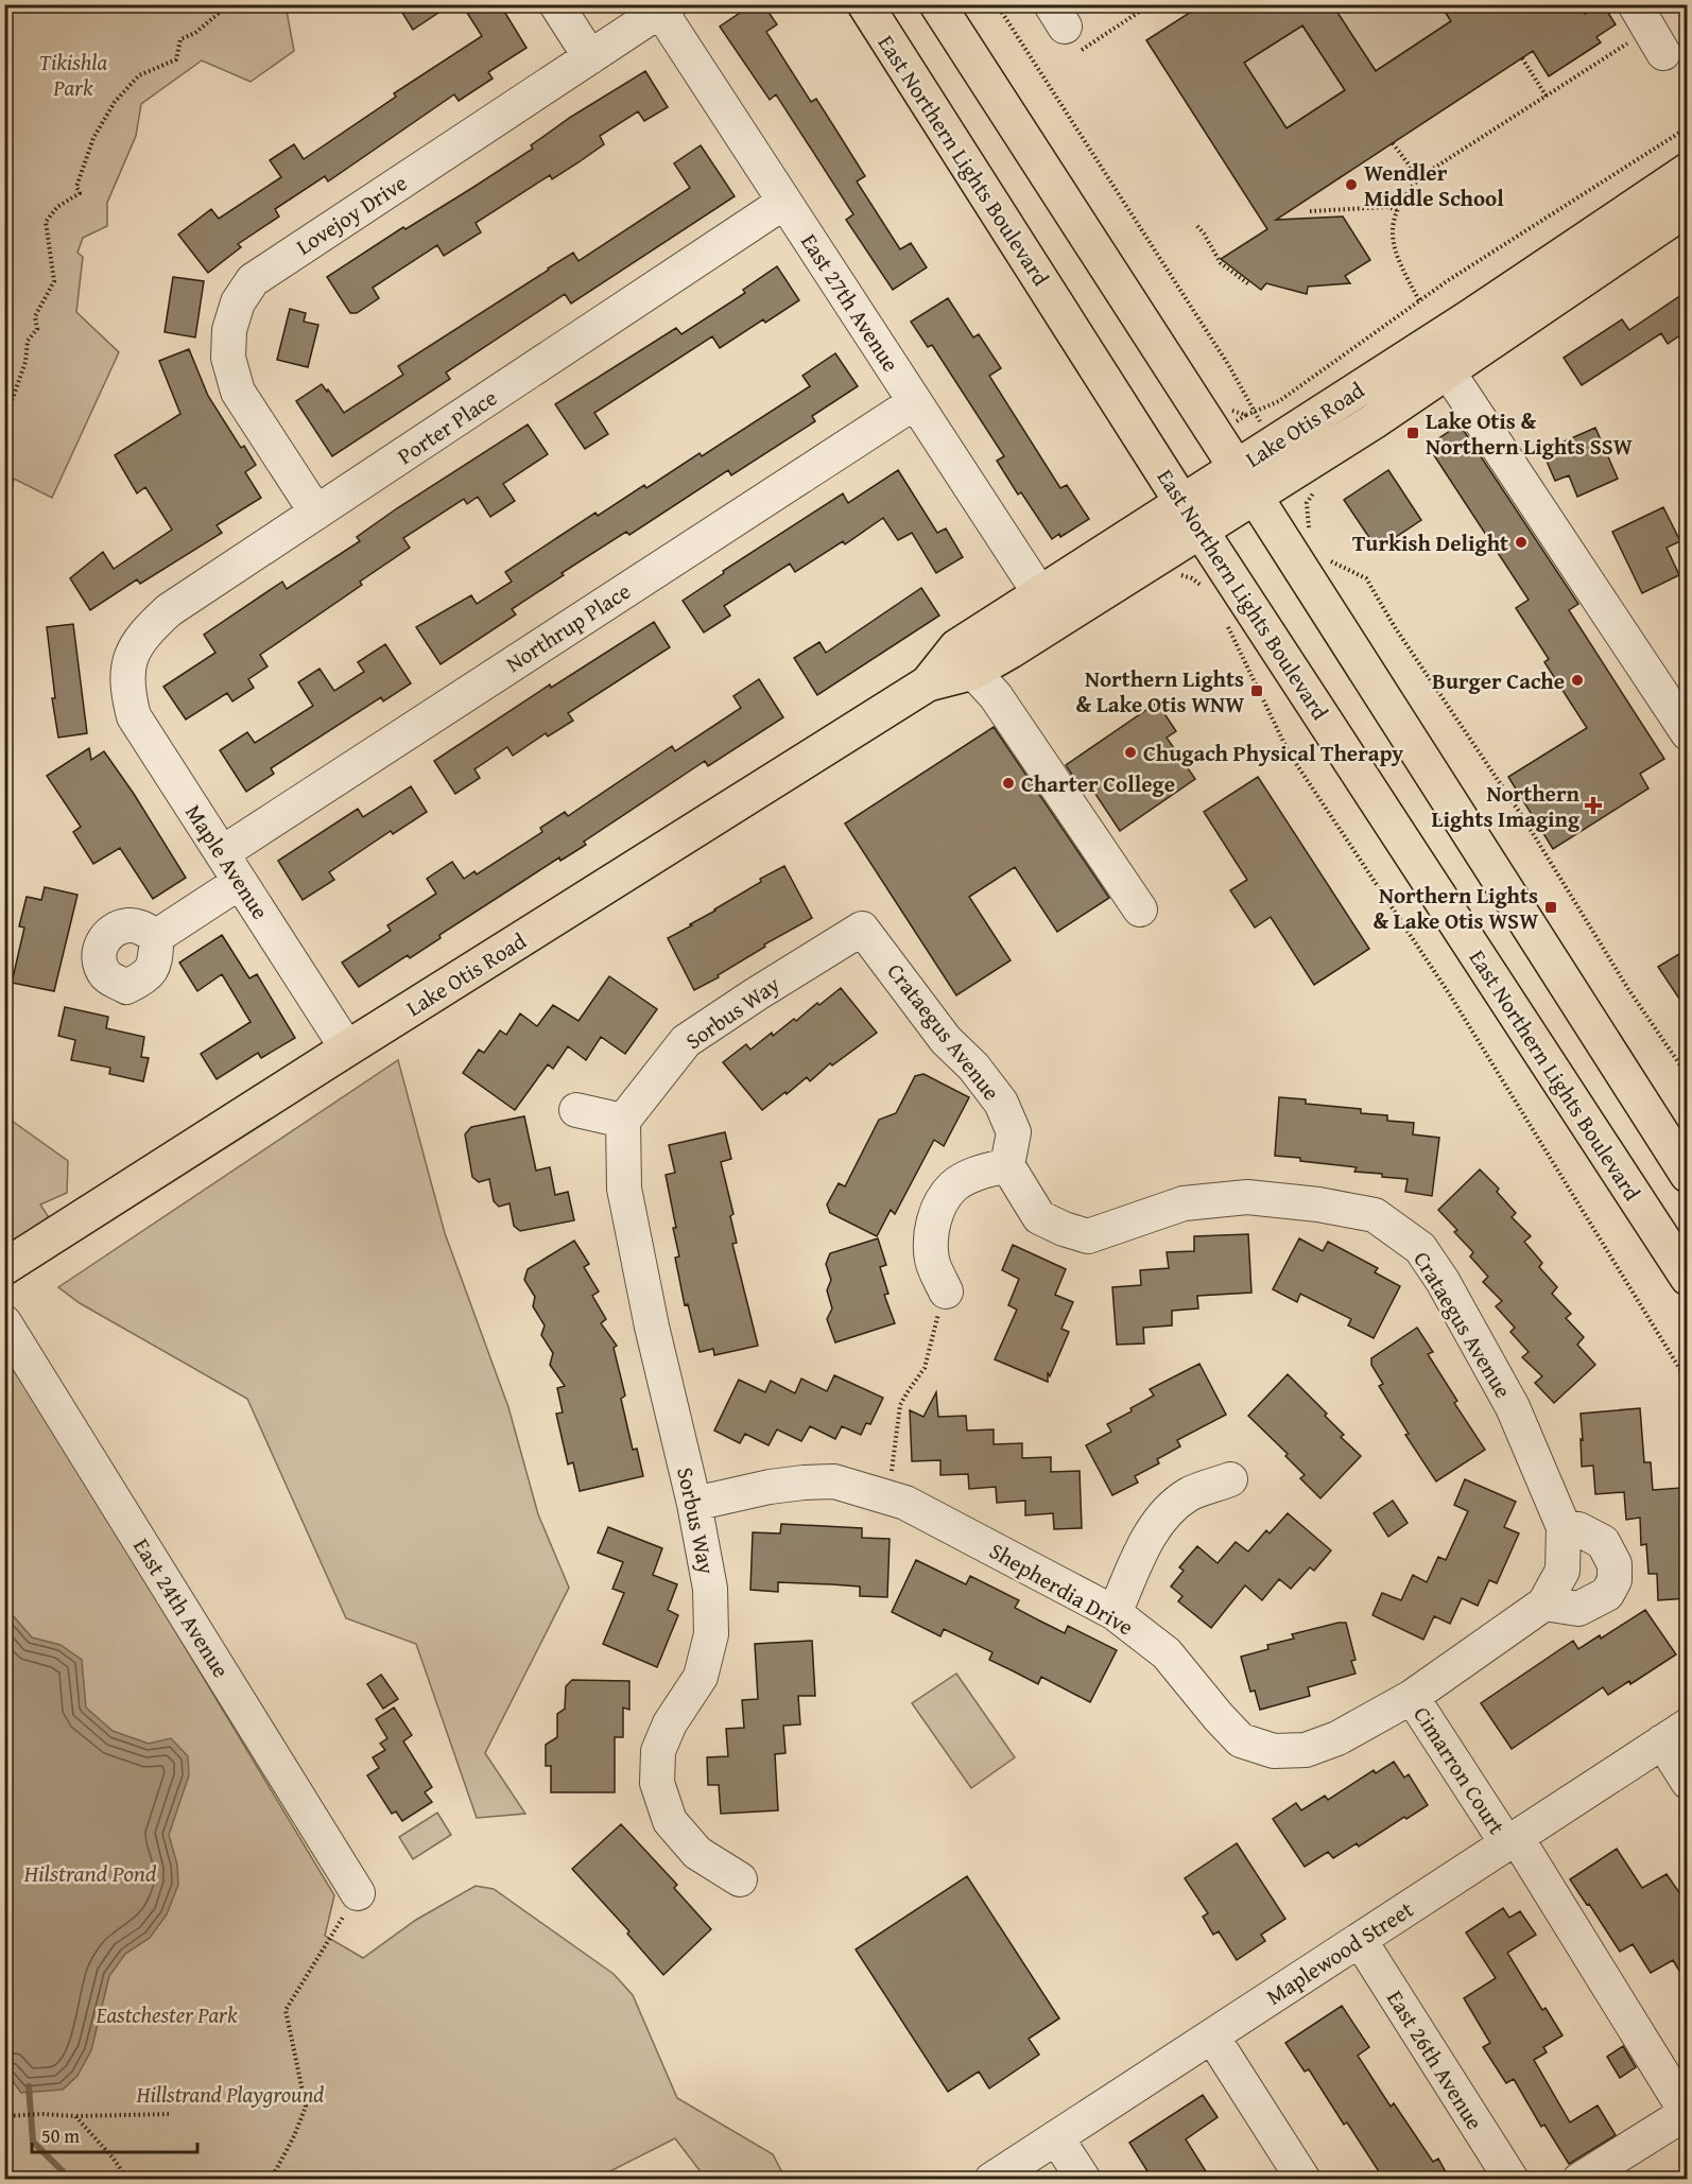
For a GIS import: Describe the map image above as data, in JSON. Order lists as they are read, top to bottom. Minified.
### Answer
{"streets":{"main road":["East Northern Lights Boulevard","Lake Otis Road"],"street":["Lovejoy Drive","East 27th Avenue","Porter Place","Northrup Place","Maple Avenue","Sorbus Way","Crataegus Avenue","Shepherdia Drive","East 24th Avenue","Cimarron Court","Maplewood Street","East 26th Avenue"]},"crossings":[["East Northern Lights Boulevard","Lake Otis Road"],["Lovejoy Drive","East 27th Avenue"],["Lovejoy Drive","Porter Place"],["East 27th Avenue","Lake Otis Road"],["East 27th Avenue","Porter Place"],["East 27th Avenue","Northrup Place"],["Lake Otis Road","Maple Avenue"],["Porter Place","Maple Avenue"],["Northrup Place","Maple Avenue"],["Sorbus Way","Crataegus Avenue"],["Sorbus Way","Shepherdia Drive"],["Shepherdia Drive","Cimarron Court"],["Cimarron Court","Maplewood Street"],["Maplewood Street","East 26th Avenue"]],"water":["Hilstrand Pond"],"parks":["Tikishla Park","Eastchester Park","Hillstrand Playground"],"places":{"other":["Wendler Middle School","Turkish Delight","Burger Cache","Chugach Physical Therapy","Charter College"],"transit":["Lake Otis & Northern Lights SSW","Northern Lights & Lake Otis WNW","Northern Lights & Lake Otis WSW"],"health":["Northern Lights Imaging"]},"scale_bar":"50 m"}
